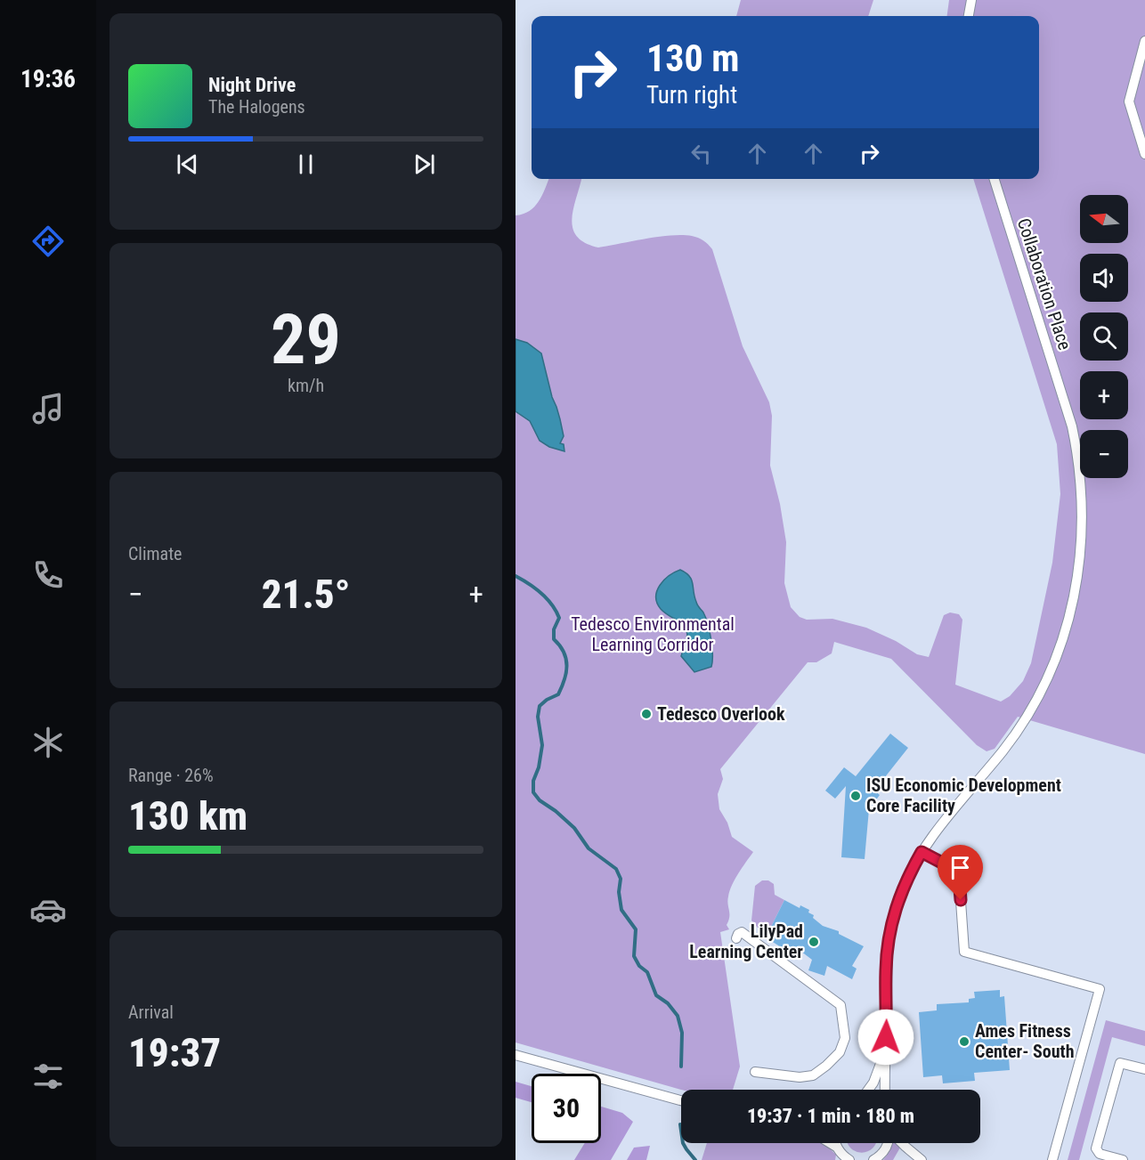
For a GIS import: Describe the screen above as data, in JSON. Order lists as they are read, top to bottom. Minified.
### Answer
{"streets":{"street":["Collaboration Place"]},"parks":["Tedesco Environmental Learning Corridor"],"places":["Tedesco Overlook","ISU Economic Development Core Facility","LilyPad Learning Center","Ames Fitness Center- South"],"north":"left","page":{"tabs":"19:36","turn":["130 m","Turn right"],"song":["Night Drive","The Halogens"],"map_buttons":["+","−"],"tile":[["29","km/h"],"Climate",["Range · 26%","130 km"],["Arrival","19:37"]],"heat":["−","21.5°","+"],"limit":"30","trip":"19:37 · 1 min · 180 m"}}
